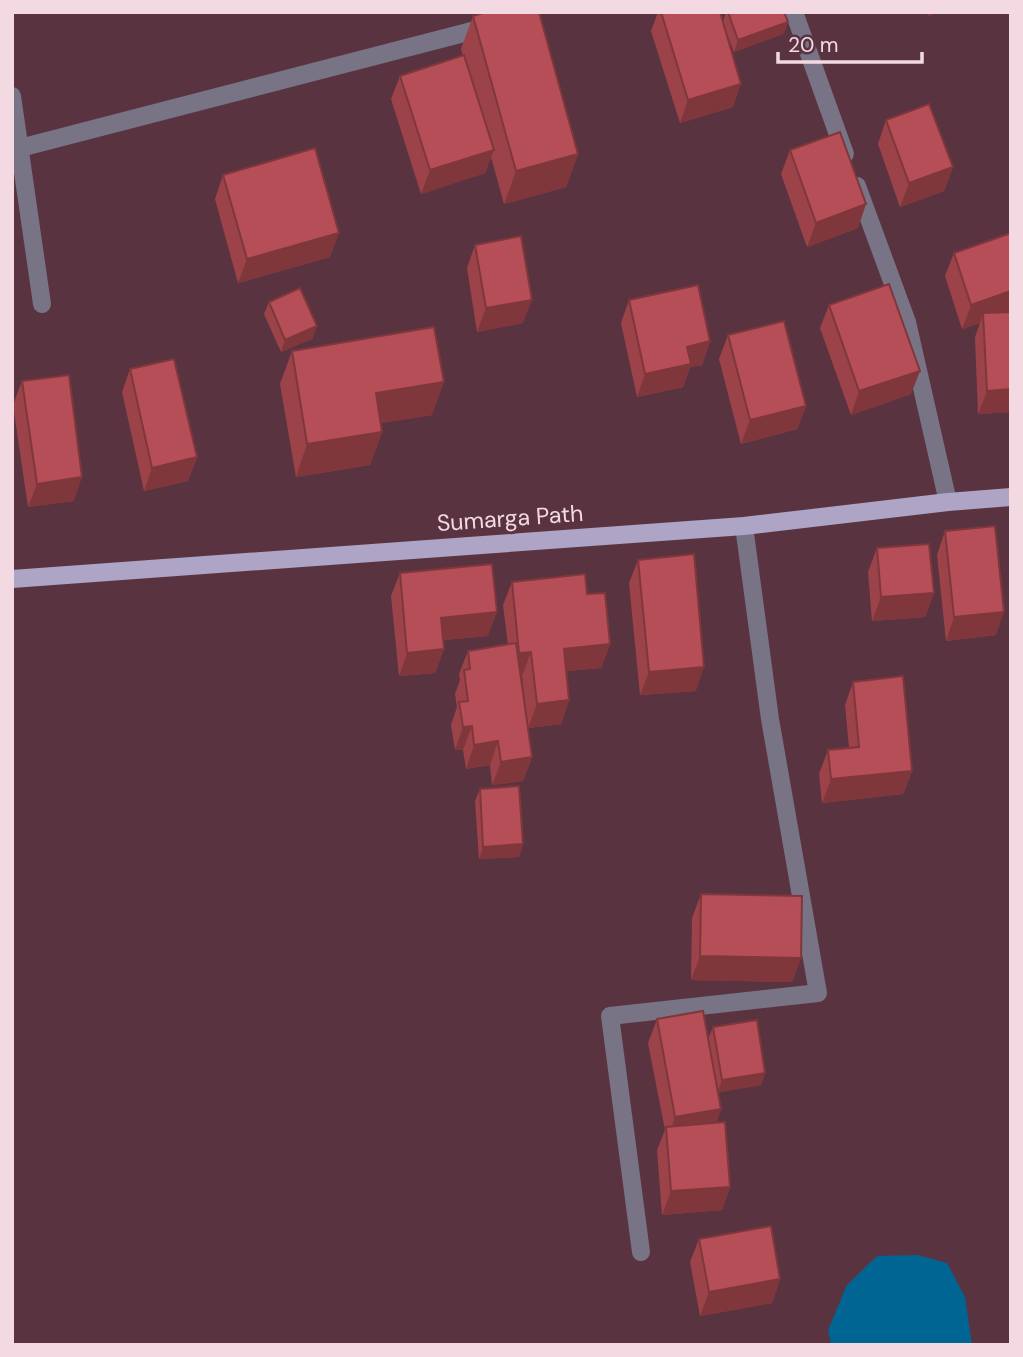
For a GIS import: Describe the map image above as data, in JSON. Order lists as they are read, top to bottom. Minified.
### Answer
{"streets":{"main road":["Sumarga Path"]},"scale_bar":"20 m"}
